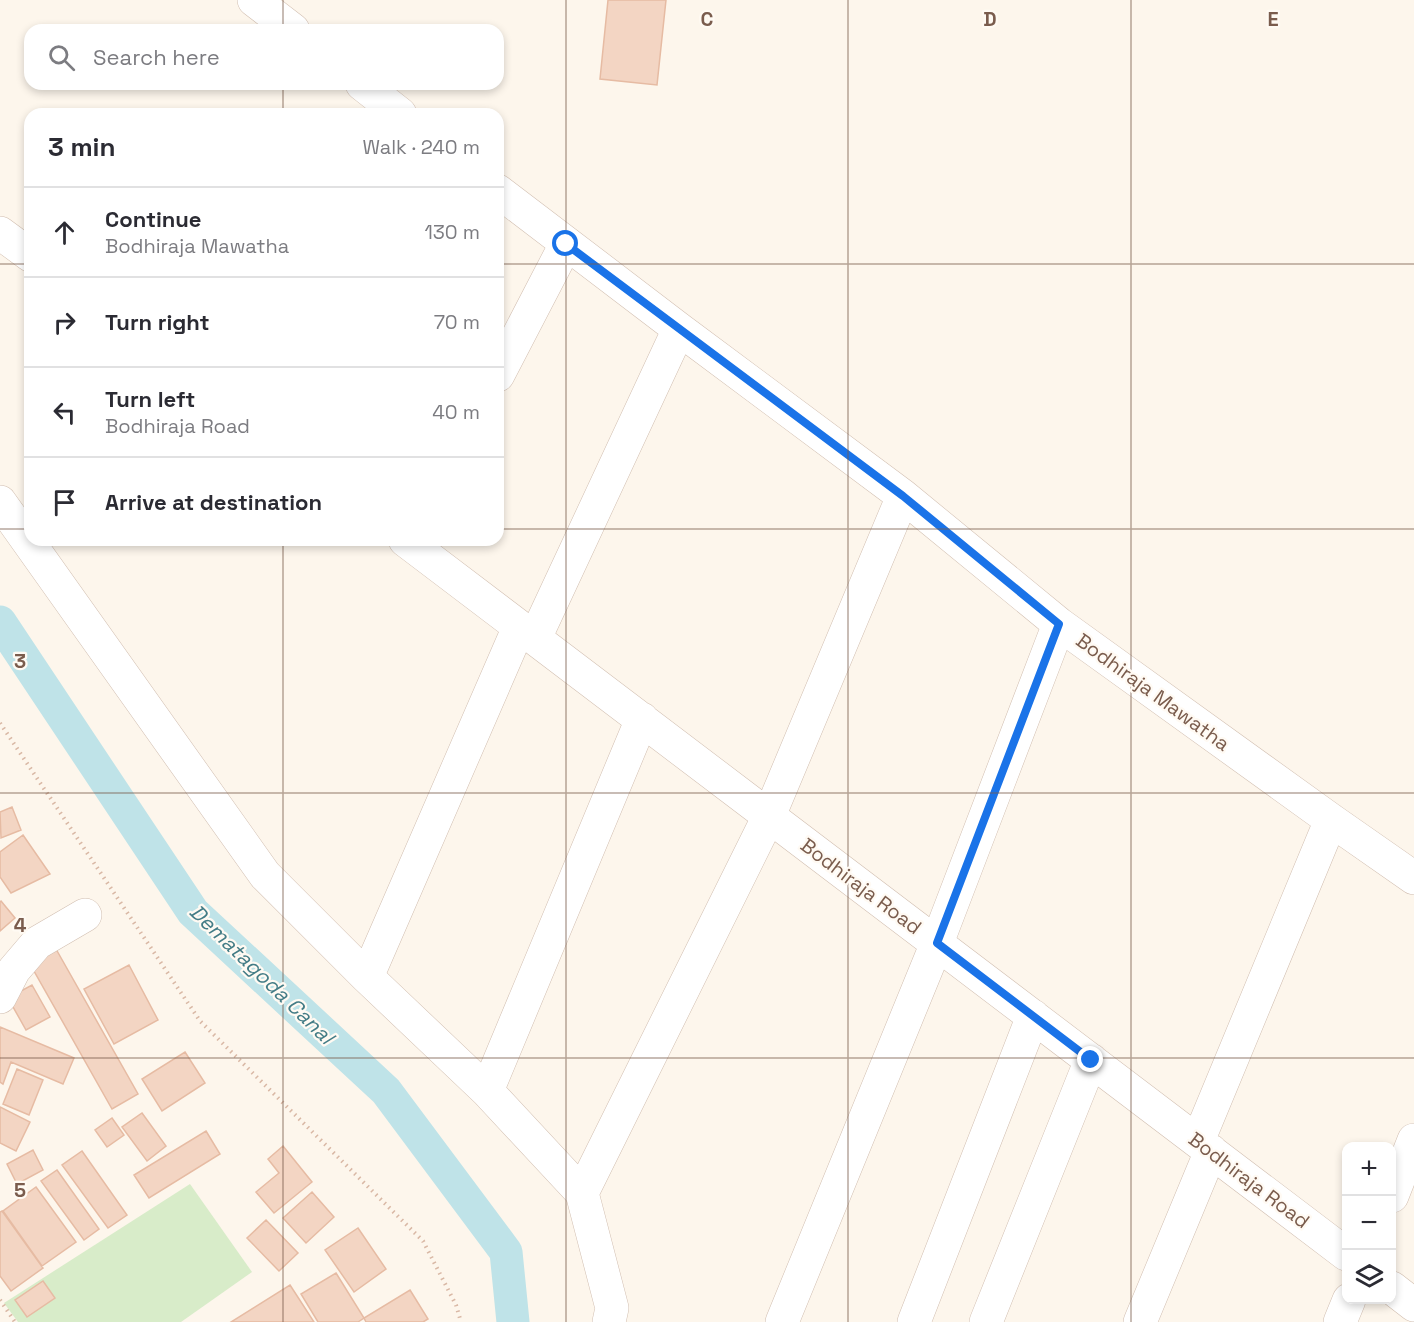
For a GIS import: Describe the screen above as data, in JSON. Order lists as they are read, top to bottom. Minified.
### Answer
{"streets":{"street":["Bodhiraja Mawatha","Bodhiraja Road"]},"water":["Dematagoda Canal"],"page":{"search":"Search here","heading":["3 min","Walk · 240 m"],"list":[["Continue","Bodhiraja Mawatha","130 m"],["Turn right","70 m"],["Turn left","Bodhiraja Road","40 m"],"Arrive at destination"],"map_buttons":["+","−"]},"grid":{"columns":["C","D","E"],"rows":["3","4","5"]}}
